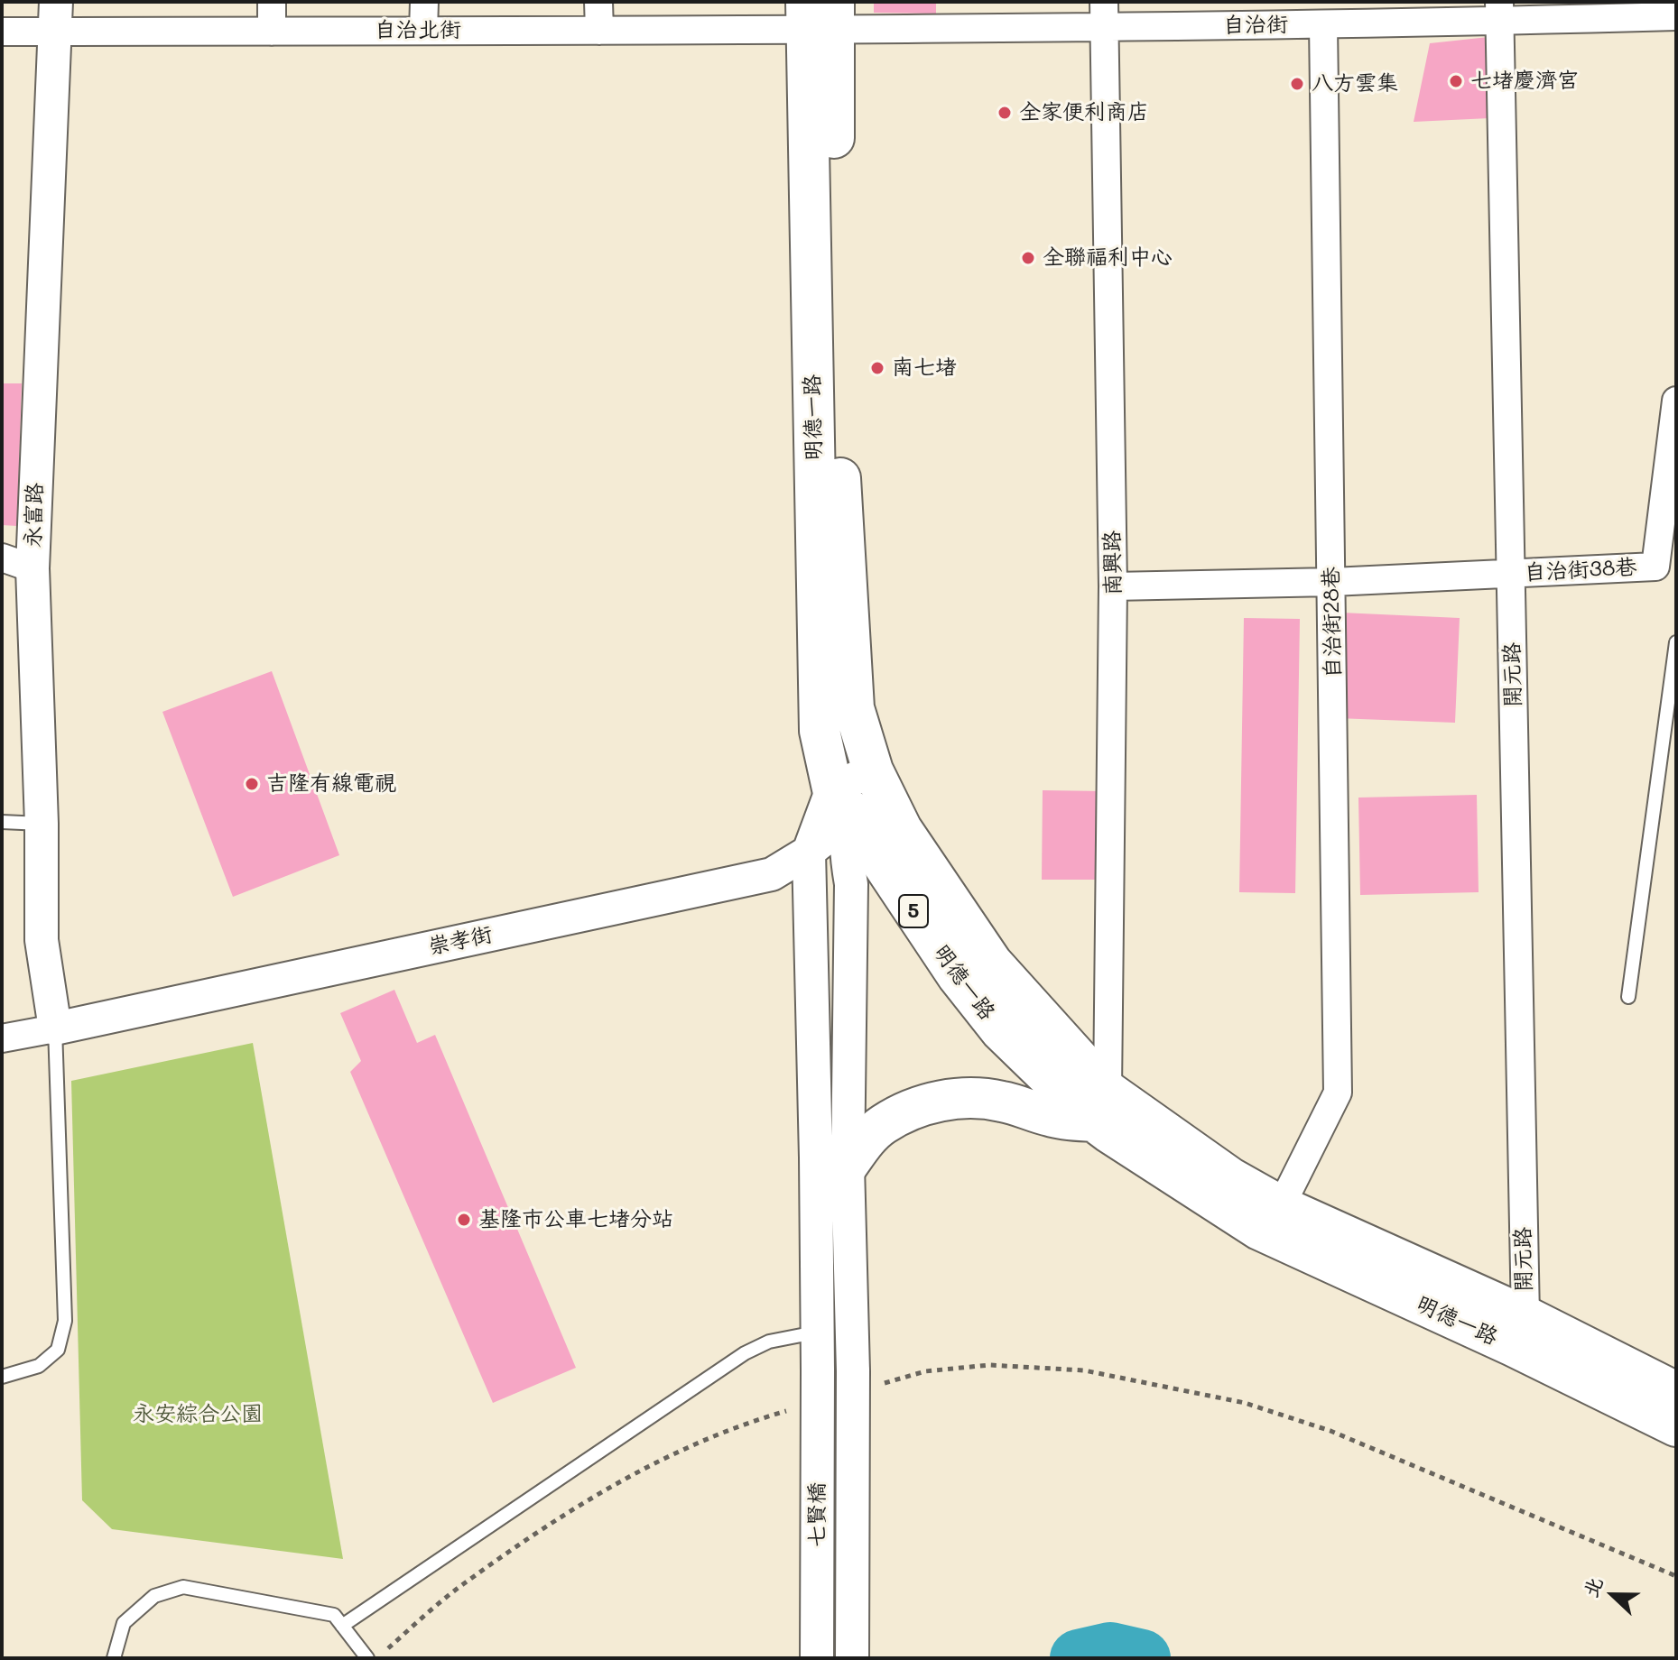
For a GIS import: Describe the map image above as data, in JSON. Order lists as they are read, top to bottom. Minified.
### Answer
{"streets":{"main road":["明德一路","5"],"street":["自治街","自治北街","永富路","南興路","自治街38巷","自治街28巷","開元路","崇孝街","七賢橋"]},"crossings":[["自治街","自治北街"],["自治街","明德一路"],["自治街","南興路"],["自治街","自治街28巷"],["自治街","開元路"],["自治北街","明德一路"],["自治北街","永富路"],["明德一路","南興路"],["明德一路","自治街28巷"],["明德一路","開元路"],["永富路","崇孝街"],["自治街38巷","開元路"]],"parks":["永安綜合公園"],"places":["七堵慶濟宮","八方雲集","全家便利商店","全聯福利中心","南七堵","吉隆有線電視","基隆市公車七堵分站"],"north":"left"}
